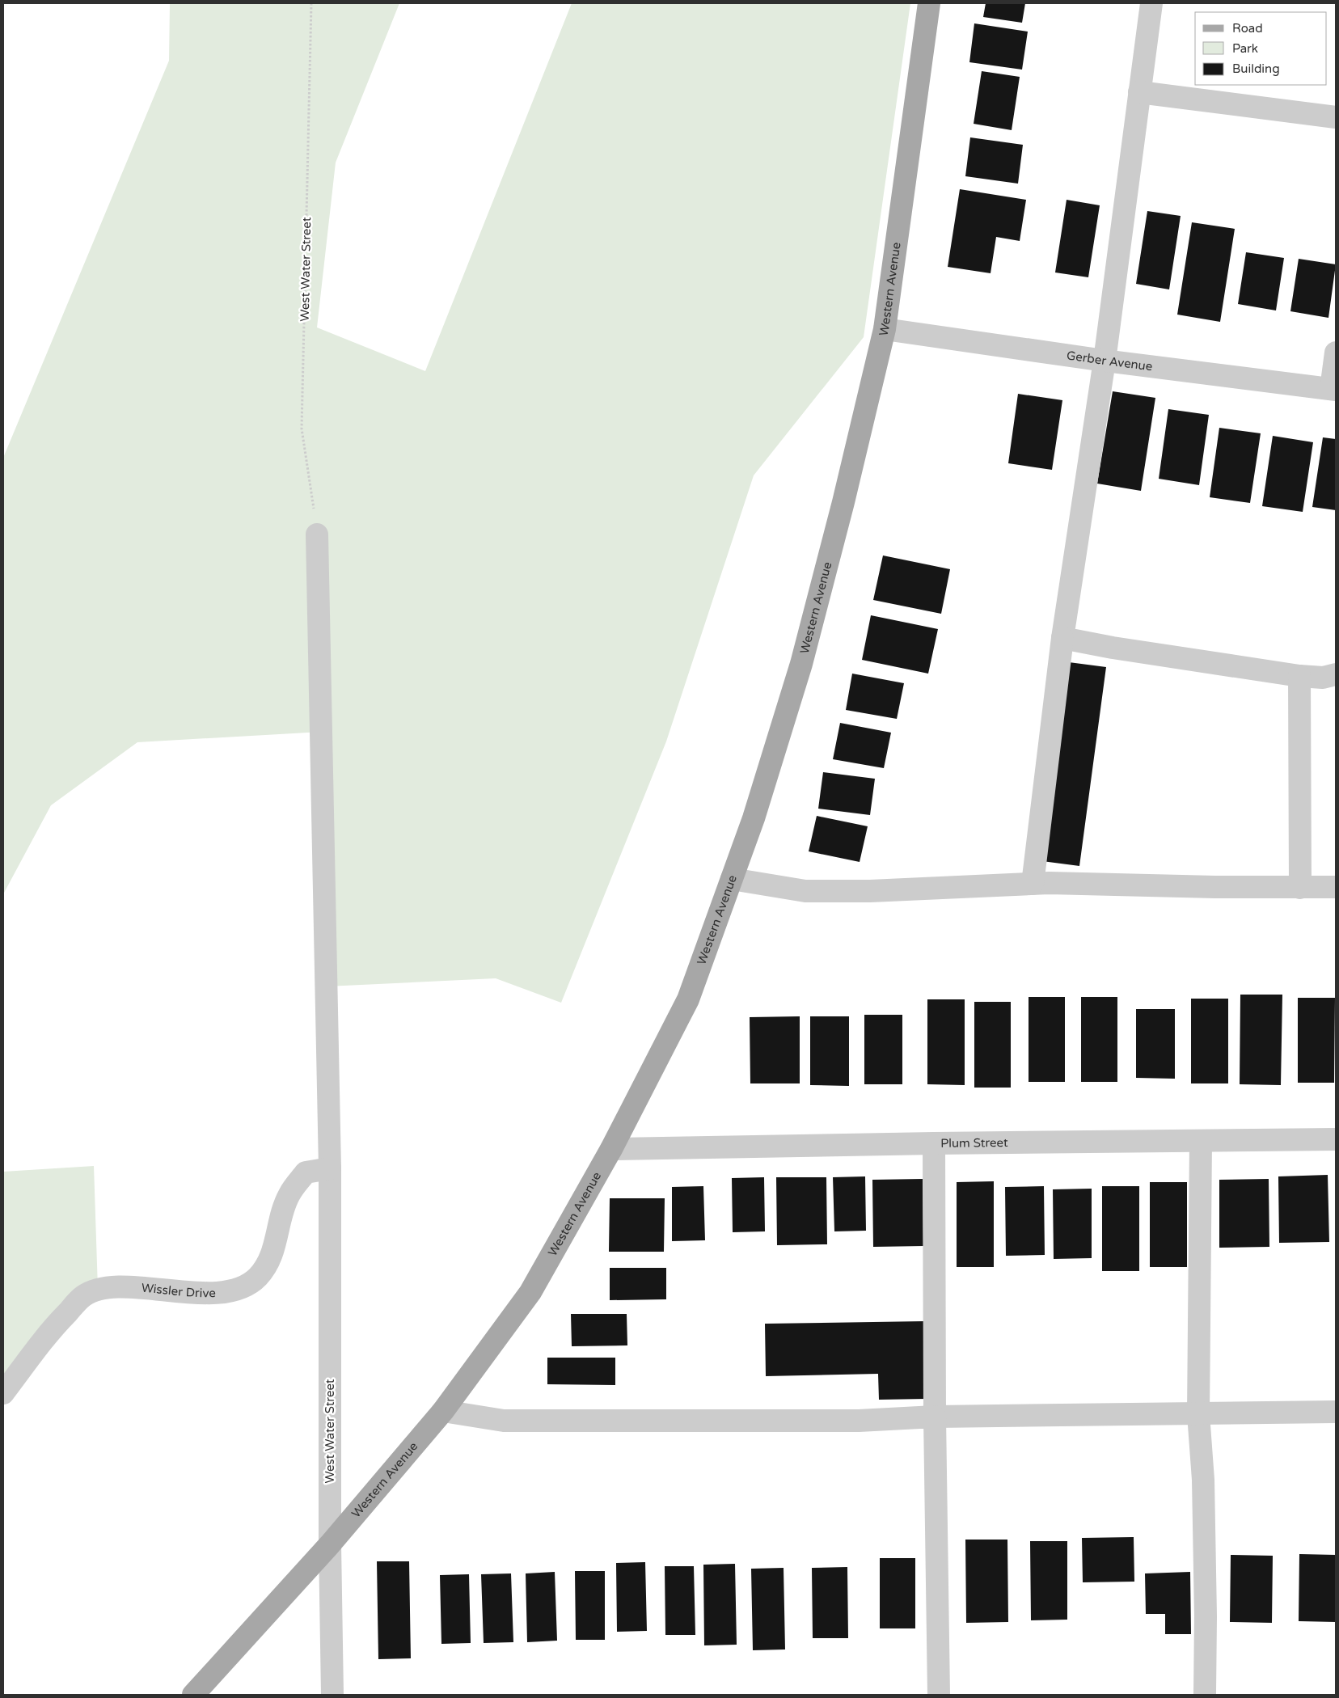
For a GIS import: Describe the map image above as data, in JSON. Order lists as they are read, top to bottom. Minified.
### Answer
{"streets":{"main road":["Western Avenue"],"street":["West Water Street","Gerber Avenue","Plum Street","Wissler Drive"]},"crossings":[["West Water Street","Western Avenue"],["West Water Street","Wissler Drive"],["Western Avenue","Gerber Avenue"],["Western Avenue","Plum Street"]],"legend":["Road","Park","Building"]}
